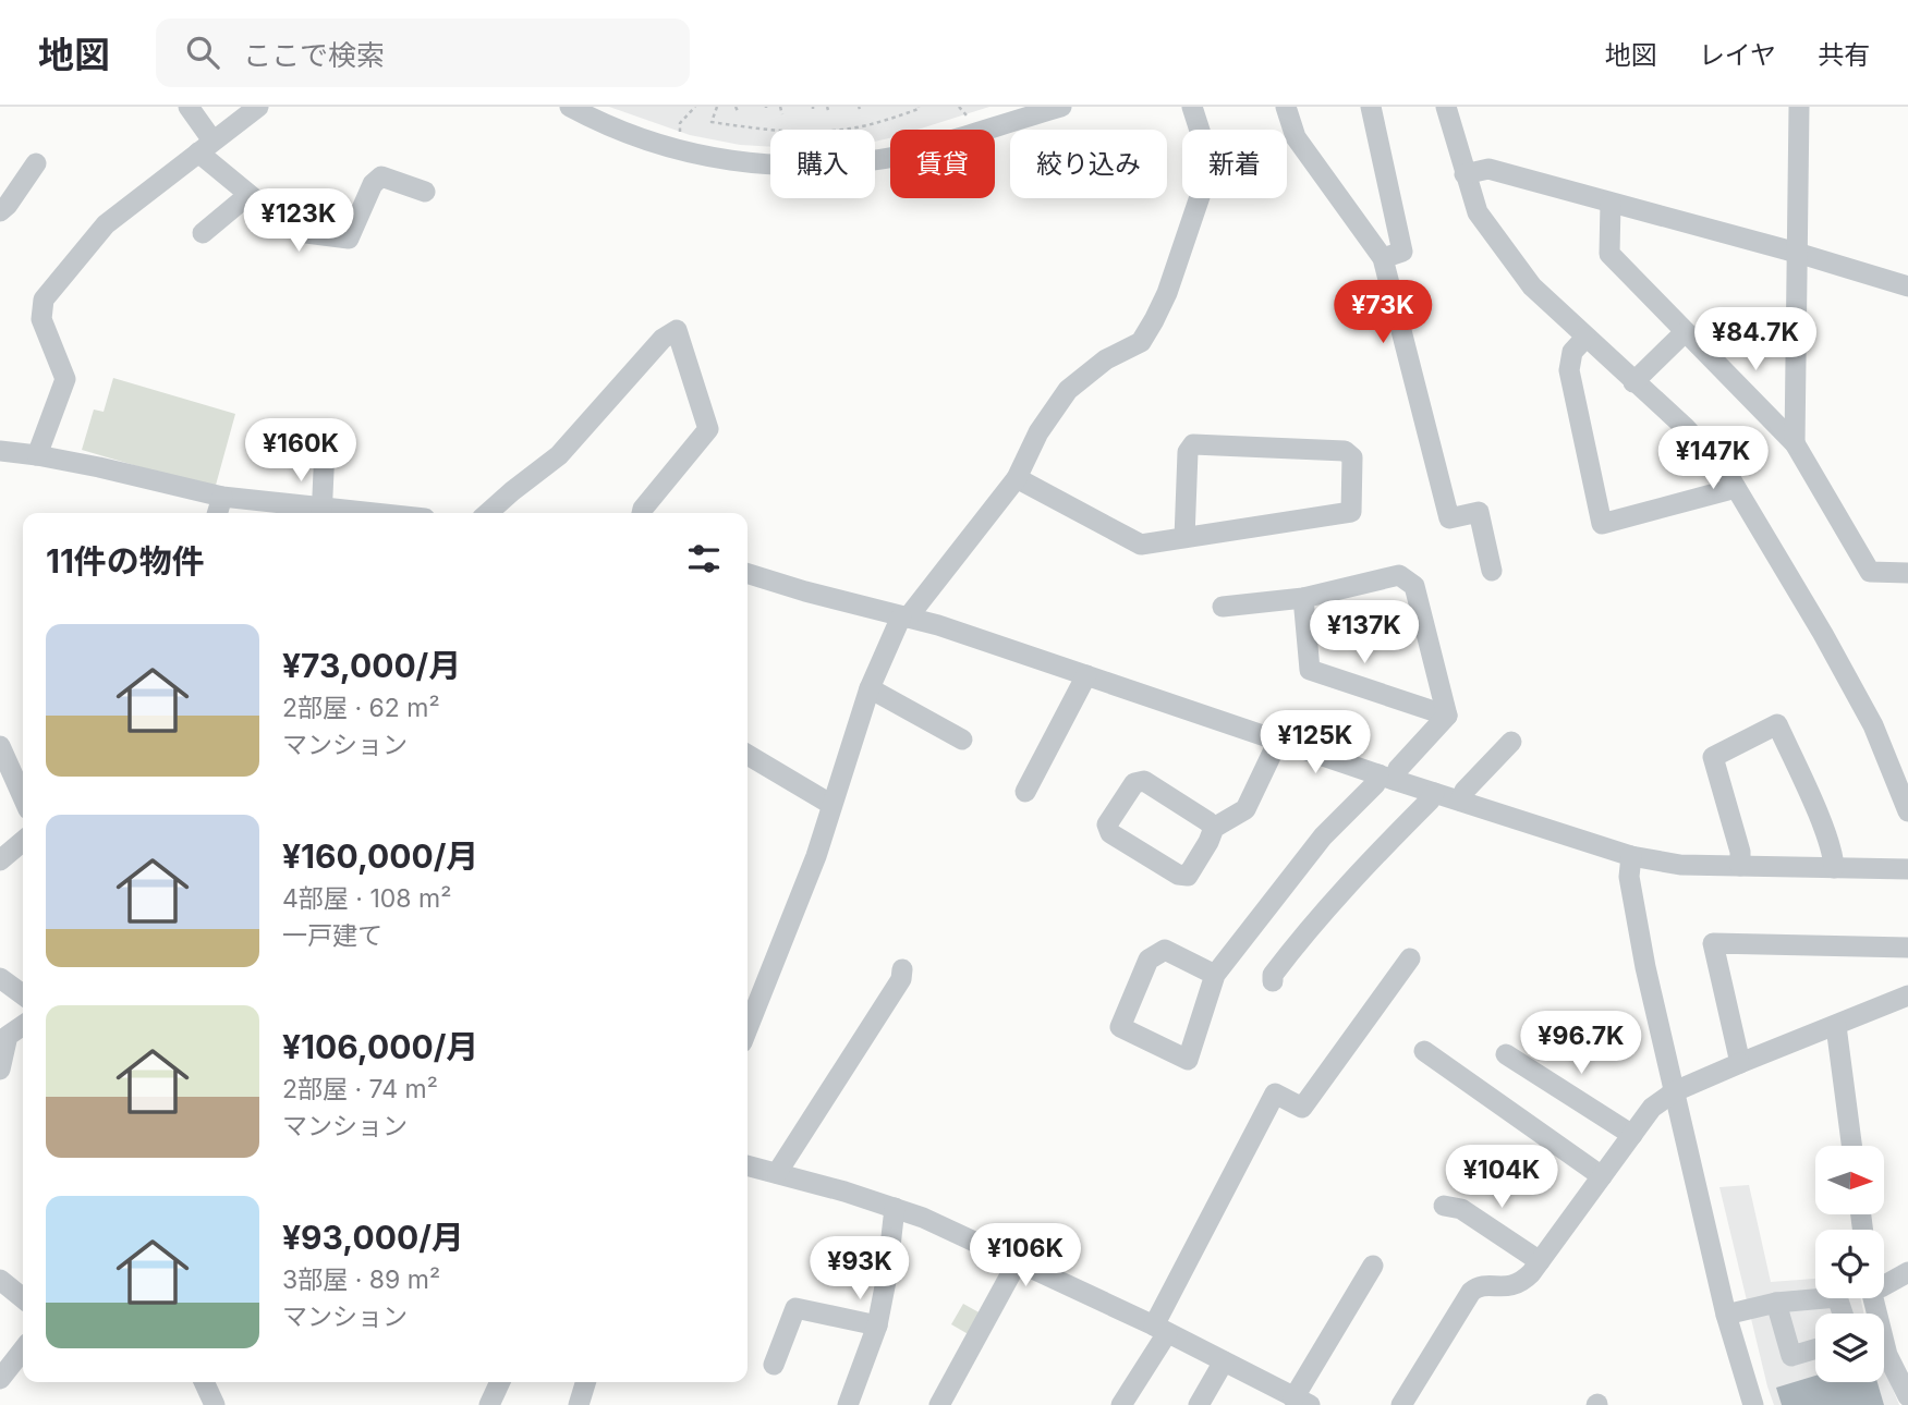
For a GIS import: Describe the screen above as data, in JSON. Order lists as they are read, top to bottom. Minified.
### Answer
{"north":"right","page":{"header":"地図","search":"ここで検索","nav":["地図","レイヤ","共有"],"chip":["購入","賃貸","絞り込み","新着"],"price":["¥123K","¥73K","¥84.7K","¥160K","¥147K","¥137K","¥125K","¥96.7K","¥104K","¥106K","¥93K"],"heading":"11件の物件","list":[{"name":"¥73,000/月","note":"2部屋 · 62 m² · マンション"},{"name":"¥160,000/月","note":"4部屋 · 108 m² · 一戸建て"},{"name":"¥106,000/月","note":"2部屋 · 74 m² · マンション"},{"name":"¥93,000/月","note":"3部屋 · 89 m² · マンション"}]}}
